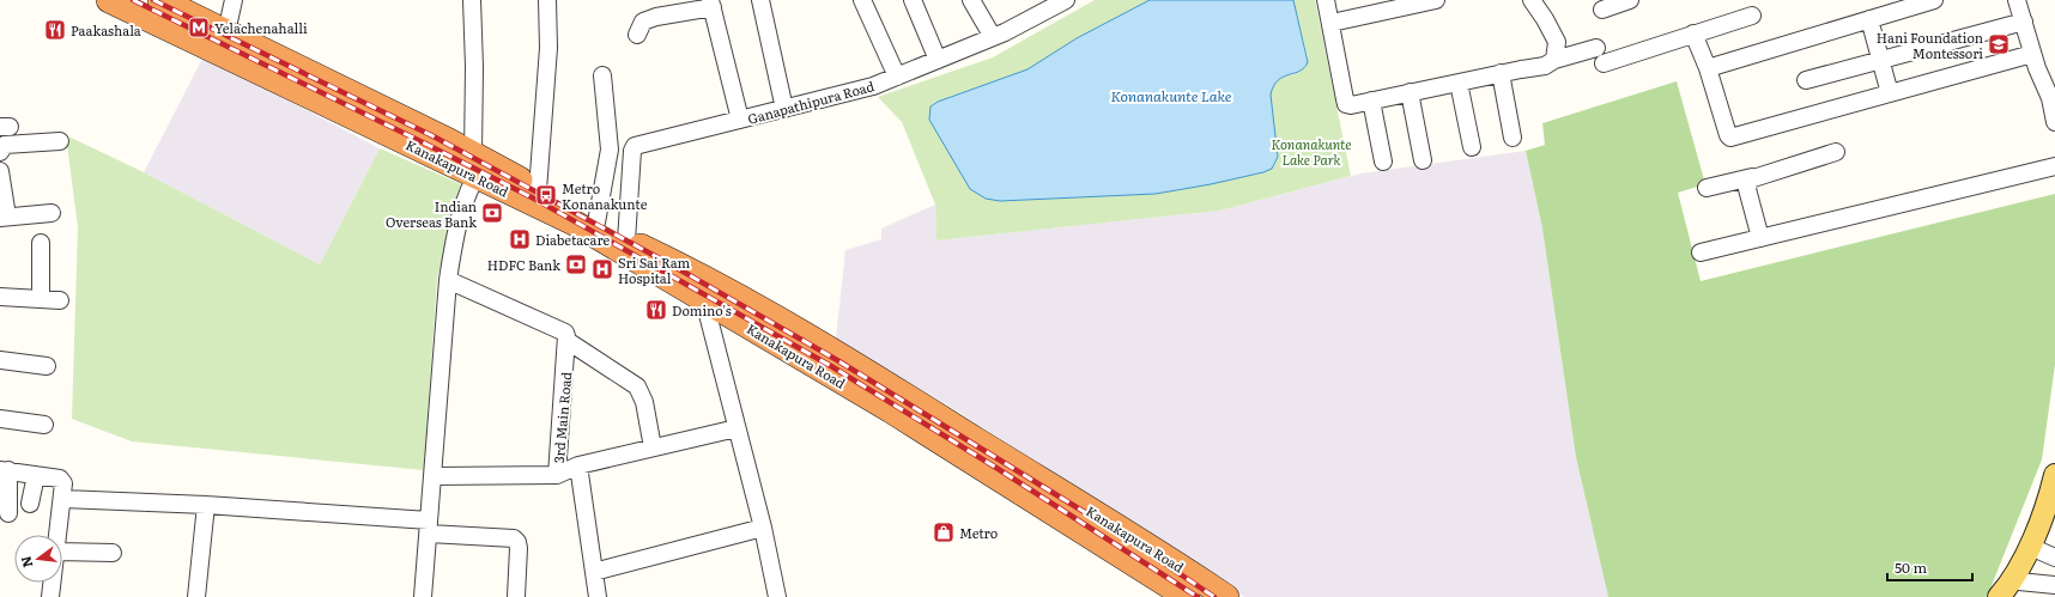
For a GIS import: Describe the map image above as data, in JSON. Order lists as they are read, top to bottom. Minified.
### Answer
{"streets":{"highway":["Kanakapura Road"],"street":["Ganapathipura Road","3rd Main Road"]},"crossings":[["Ganapathipura Road","Kanakapura Road"]],"water":["Konanakunte Lake"],"parks":["Konanakunte Lake Park"],"places":{"metro station":["Yelachenahalli"],"restaurant":["Paakashala","Domino's"],"school or university":["Hani Foundation Montessori"],"bus stop":["Metro Konanakunte"],"bank":["Indian Overseas Bank","HDFC Bank"],"hospital":["Diabetacare","Sri Sai Ram Hospital"],"shop":["Metro"]},"scale_bar":"50 m","north":"left"}
